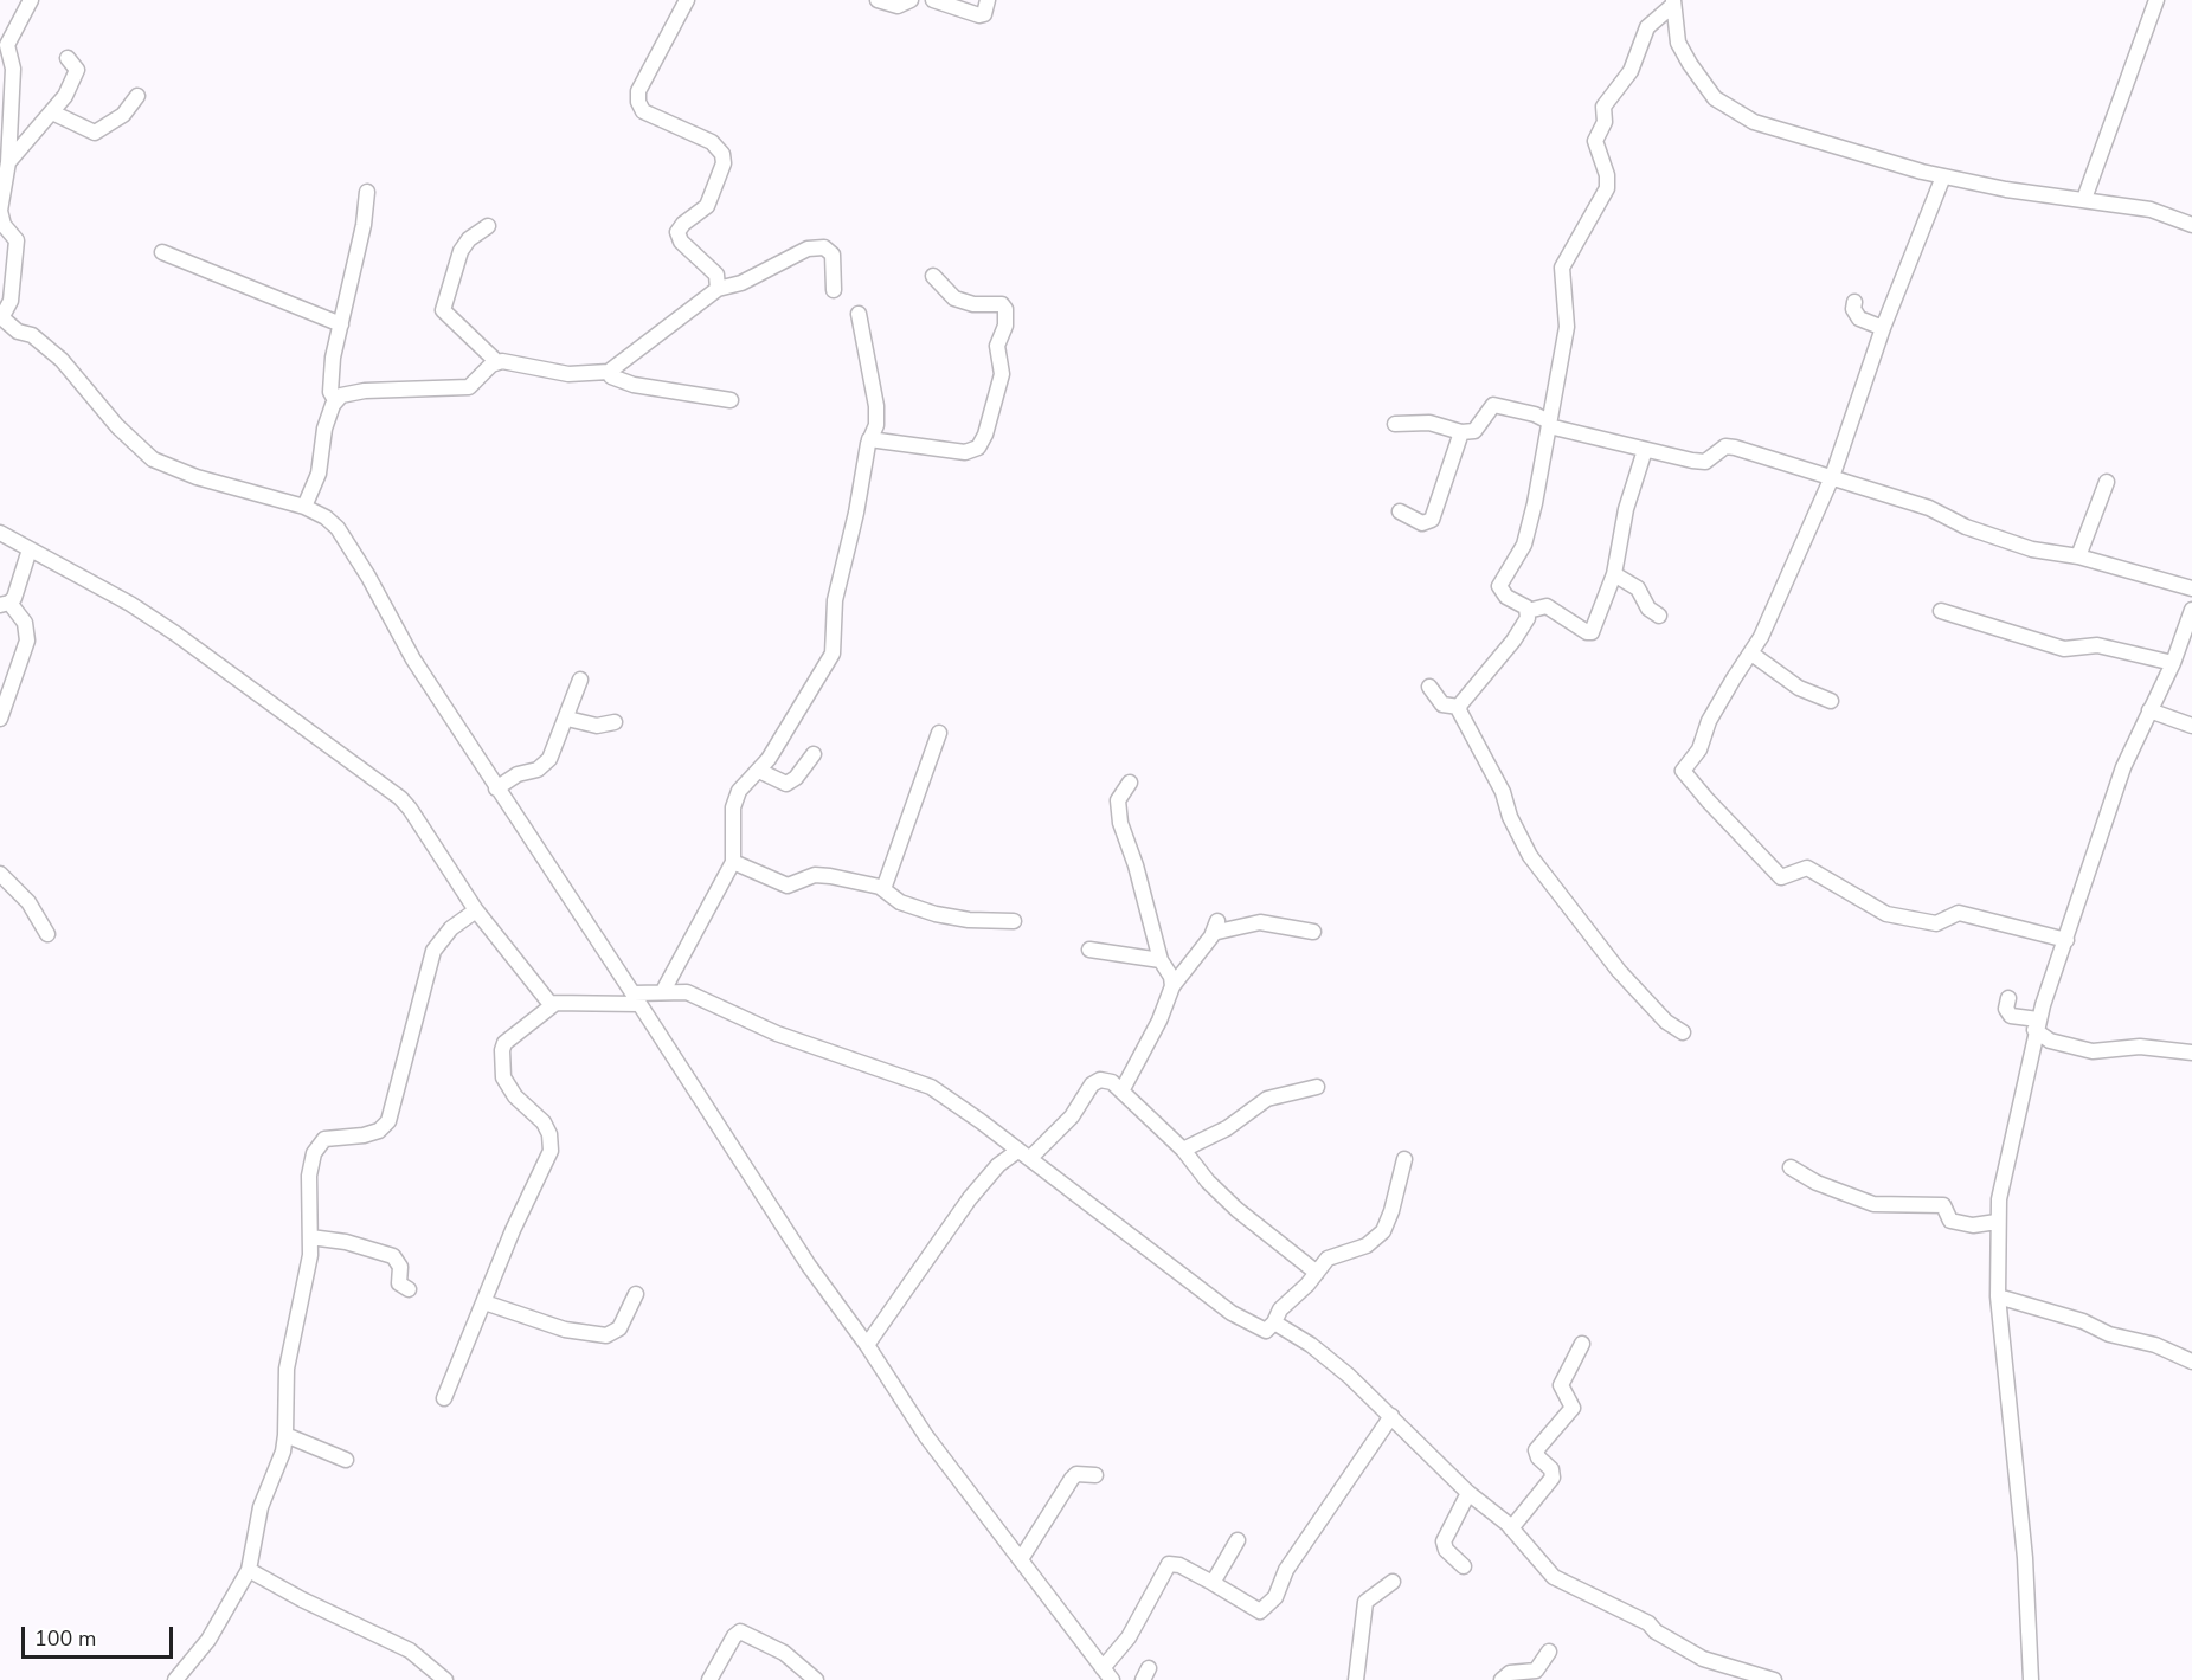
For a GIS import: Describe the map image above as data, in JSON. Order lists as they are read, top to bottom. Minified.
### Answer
{"scale_bar":"100 m"}
